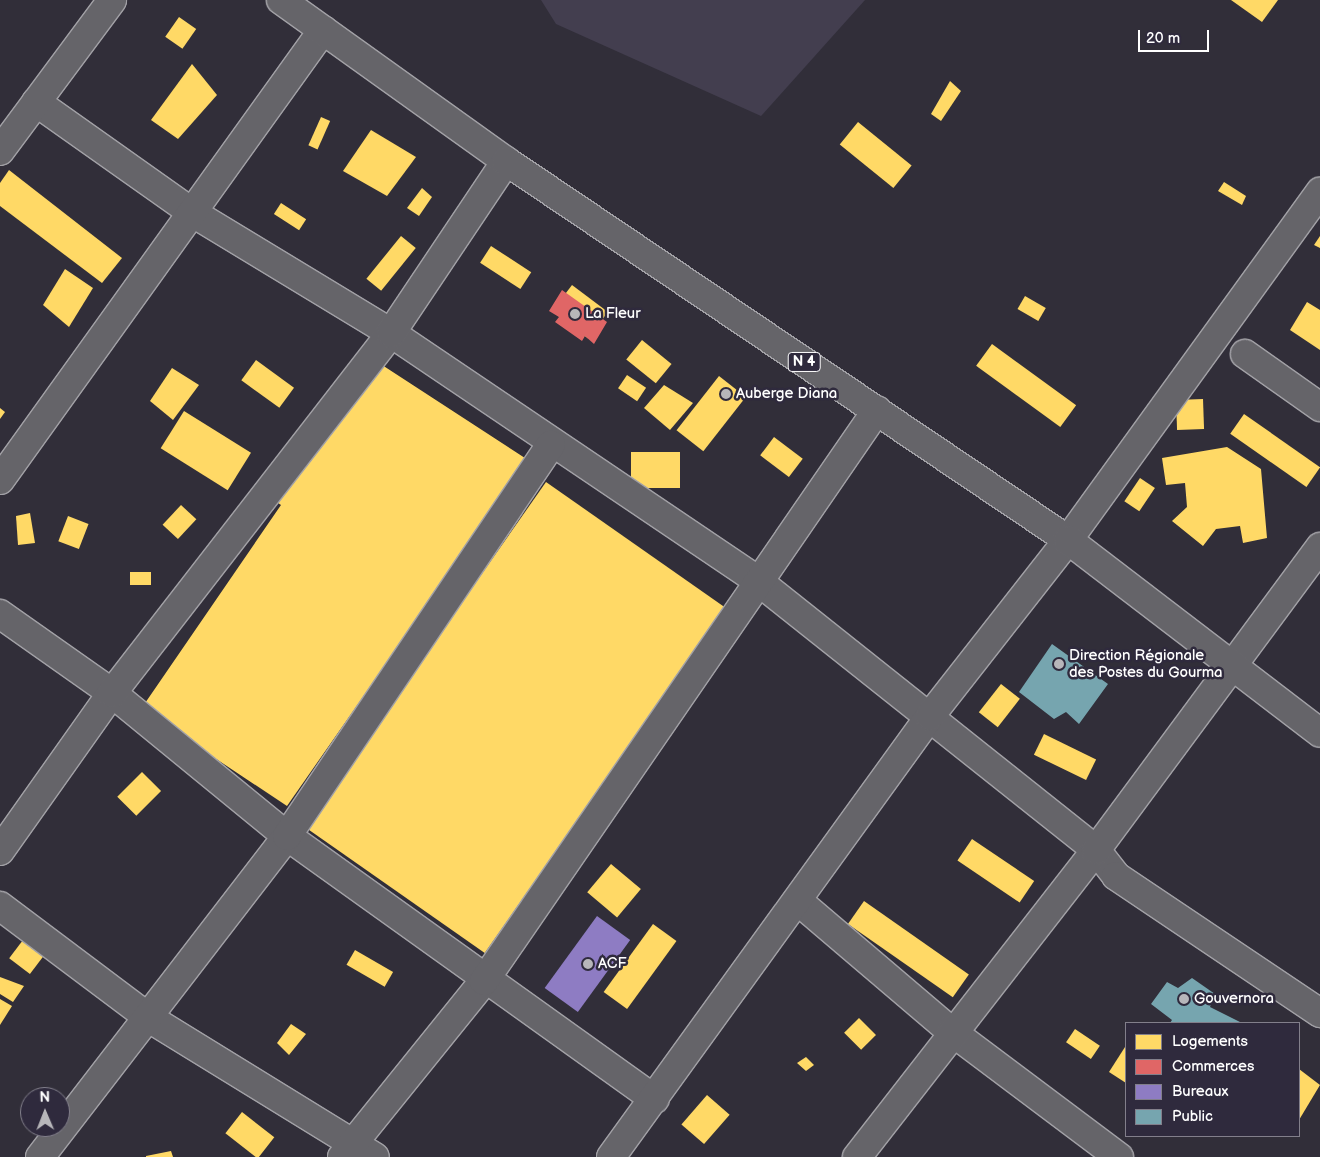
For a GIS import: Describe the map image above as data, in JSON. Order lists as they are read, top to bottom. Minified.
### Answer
{"streets":{"main road":["N 4"]},"places":["La Fleur","Auberge Diana","Direction Régionale des Postes du Gourma","ACF","Gouvernora"],"legend":["Logements","Commerces","Bureaux","Public"],"scale_bar":"20 m","north":"top"}
